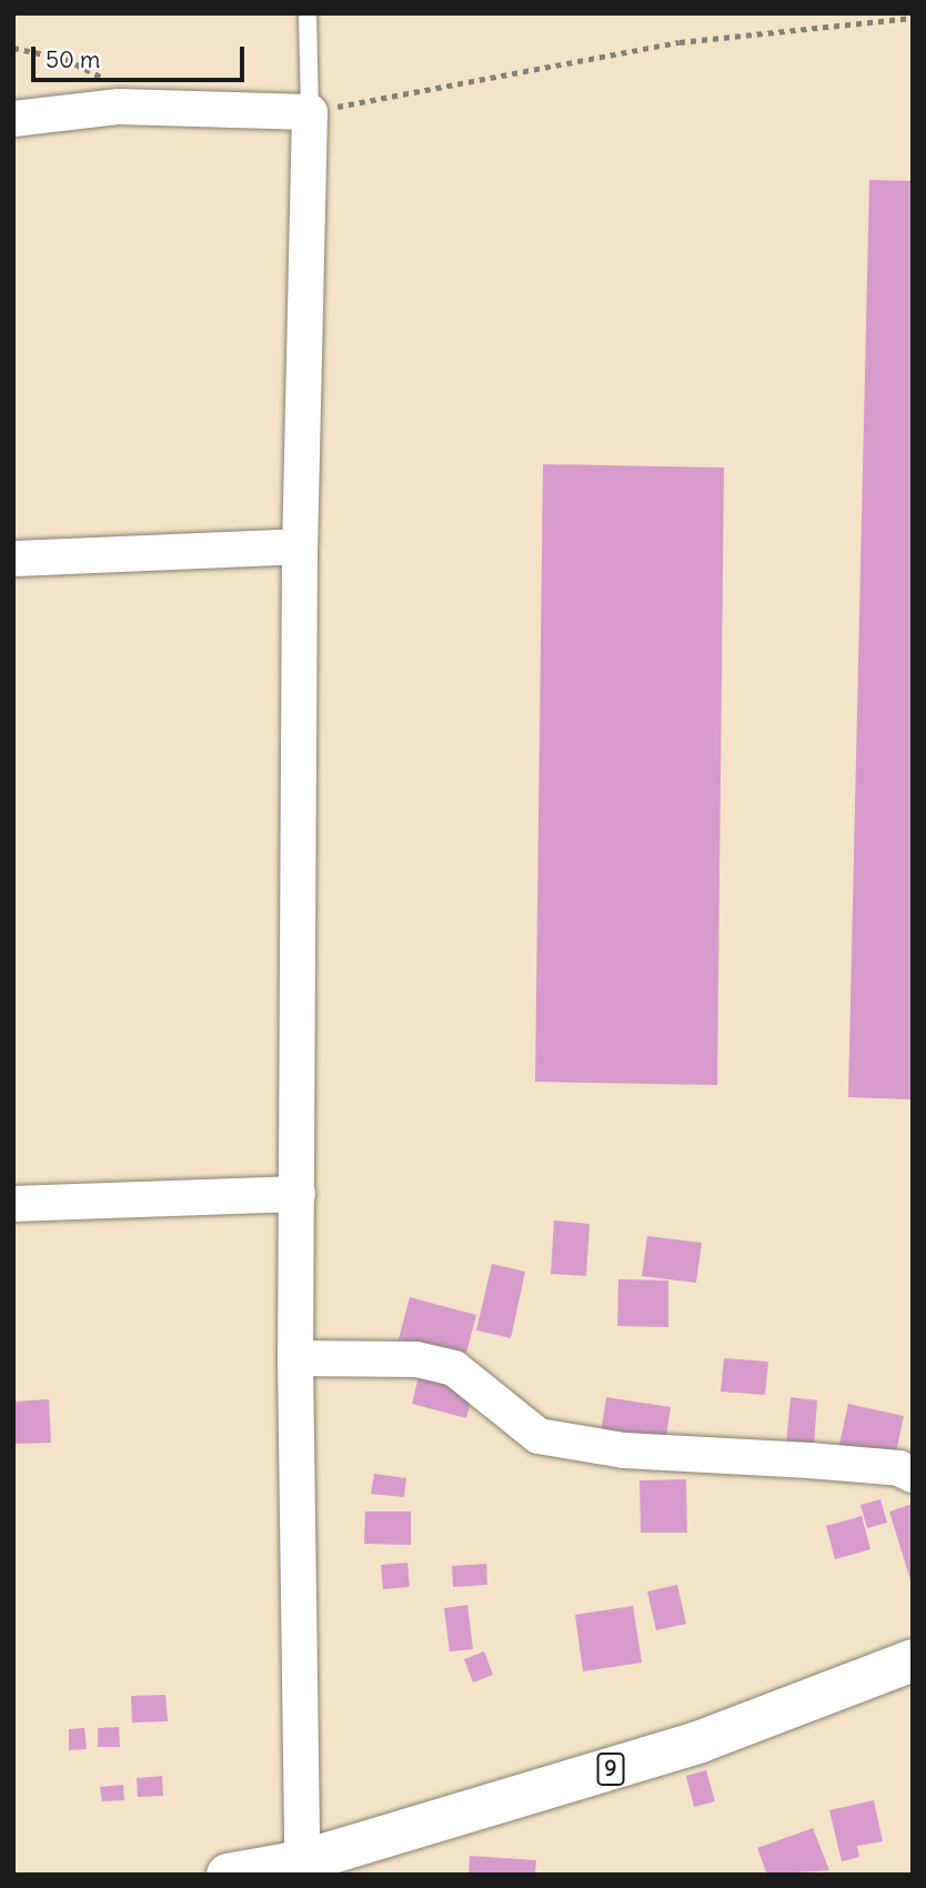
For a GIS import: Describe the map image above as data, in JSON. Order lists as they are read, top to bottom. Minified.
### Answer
{"streets":{"highway":["9"]},"scale_bar":"50 m"}
